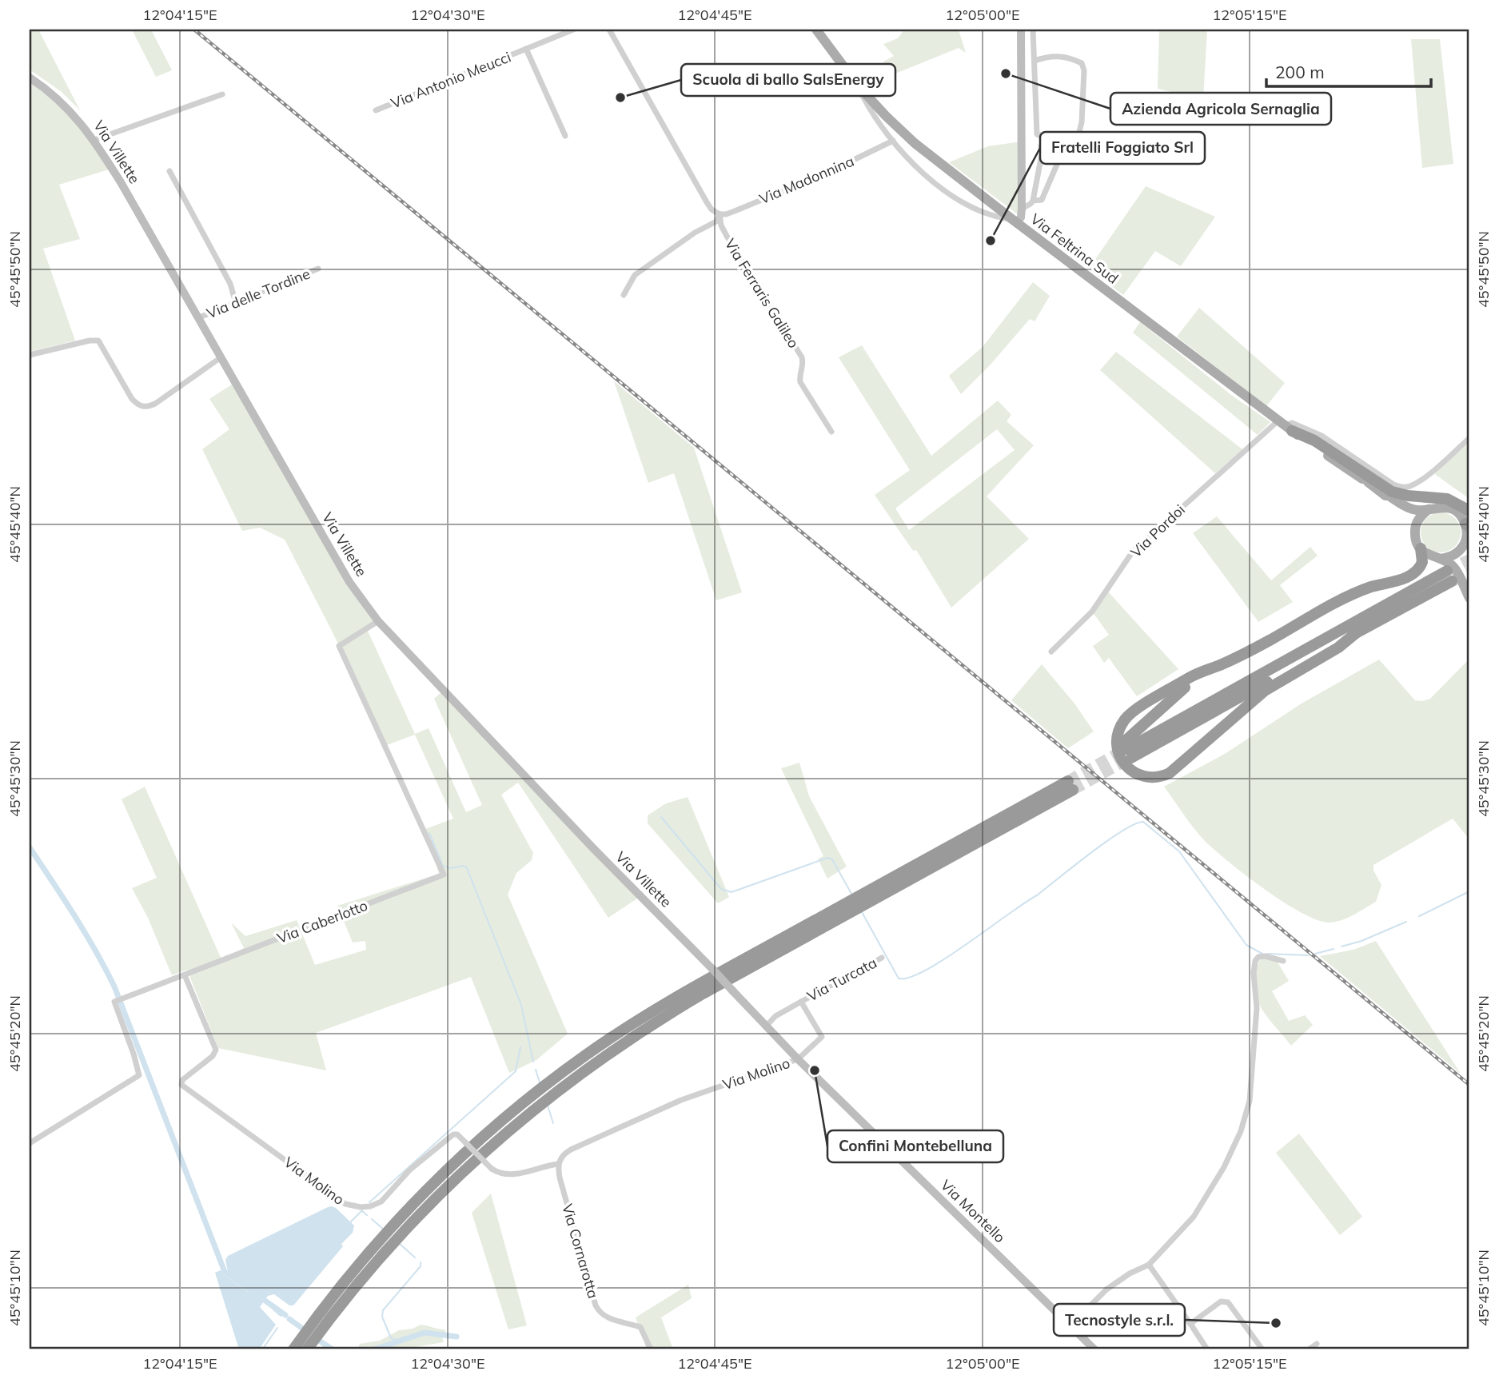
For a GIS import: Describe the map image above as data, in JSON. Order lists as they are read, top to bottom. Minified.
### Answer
{"streets":{"main road":["Via Feltrina Sud"],"street":["Via Antonio Meucci","Via Villette","Via Madonnina","Via delle Tordine","Via Ferraris Galileo","Via Pordoi","Via Caberlotto","Via Turcata","Via Molino","Via Montello","Via Cornarotta"]},"crossings":[["Via Villette","Via delle Tordine"],["Via Villette","Via Caberlotto"],["Via Villette","Via Montello"],["Via Madonnina","Via Ferraris Galileo"],["Via Feltrina Sud","Via Pordoi"],["Via Caberlotto","Via Molino"],["Via Turcata","Via Molino"],["Via Turcata","Via Montello"],["Via Molino","Via Montello"],["Via Molino","Via Cornarotta"]],"places":["Azienda Agricola Sernaglia","Scuola di ballo SalsEnergy","Fratelli Foggiato Srl","Confini Montebelluna","Tecnostyle s.r.l."],"scale_bar":"200 m","coordinates":["12°04'15\"E","12°04'30\"E","12°04'45\"E","12°05'00\"E","12°05'15\"E","45°45'50\"N","45°45'40\"N","45°45'30\"N","45°45'20\"N","45°45'10\"N"]}
